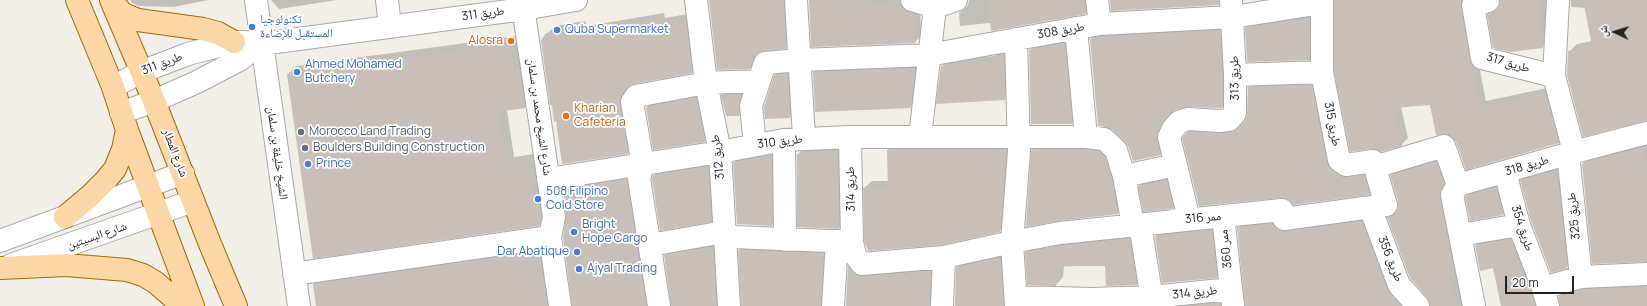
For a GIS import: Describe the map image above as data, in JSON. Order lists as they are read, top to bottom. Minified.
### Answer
{"streets":{"main road":["شارع المطار"],"street":["طريق 311","طريق 308","طريق 317","طريق 313","شارع الشيخ محمد بن سلمان","طريق 315","طريق 310","الشيخ خليفة بن سلمان","طريق 312","طريق 318","طريق 314","طريق 325","ممر 316","طريق 354","شارع البسيتين","ممر 360","طريق 356"]},"crossings":[["طريق 311","شارع الشيخ محمد بن سلمان"],["طريق 311","شارع المطار"],["طريق 311","الشيخ خليفة بن سلمان"],["طريق 308","طريق 313"],["طريق 308","طريق 315"],["طريق 308","طريق 310"],["طريق 308","طريق 314"],["طريق 313","ممر 316"],["شارع الشيخ محمد بن سلمان","طريق 310"],["طريق 310","طريق 312"],["طريق 310","طريق 314"],["طريق 310","ممر 316"],["شارع المطار","شارع البسيتين"],["طريق 318","طريق 325"],["طريق 318","طريق 354"],["طريق 314","ممر 316"],["طريق 314","ممر 360"],["ممر 316","ممر 360"],["ممر 316","طريق 356"]],"places":["تكنولوجيا المستقبل للإضاءة","Quba Supermarket","Alosra","Ahmed Mohamed Butchery","Kharian Cafeteria","Morocco Land Trading","Boulders Building Construction","Prince","508 Filipino Cold Store","Bright Hope Cargo","Dar Abatique","Ajyal Trading"],"scale_bar":"20 m","north":"left"}
